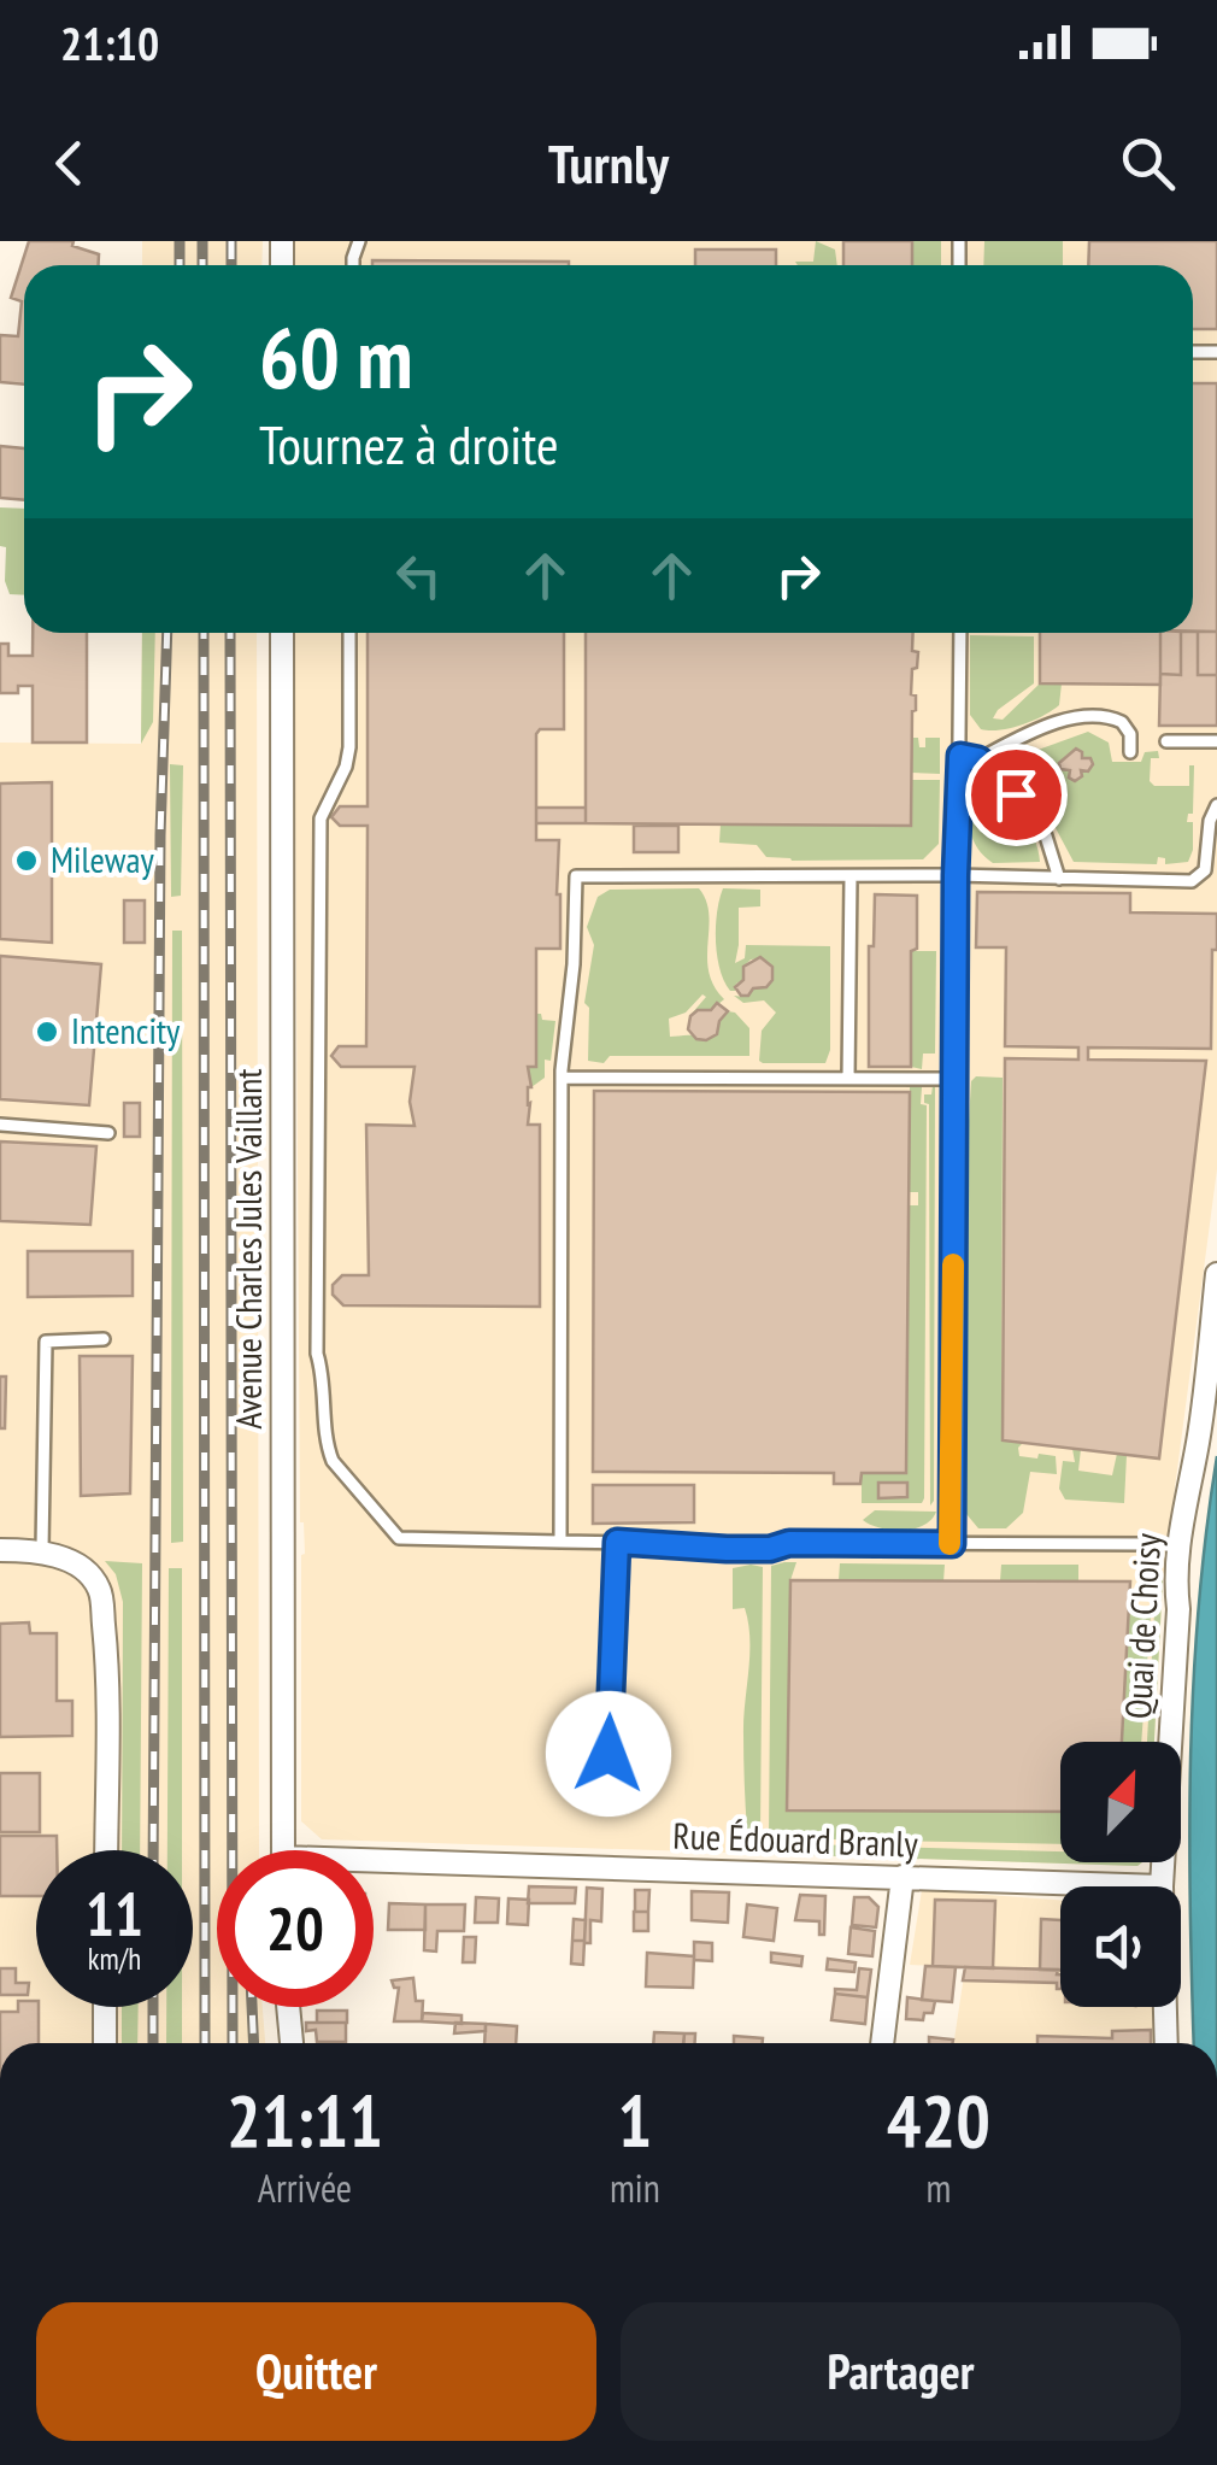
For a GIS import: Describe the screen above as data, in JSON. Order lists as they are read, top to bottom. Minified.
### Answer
{"streets":{"street":["Avenue Charles Jules Vaillant","Quai de Choisy","Rue Édouard Branly"]},"crossings":[["Quai de Choisy","Rue Édouard Branly"]],"places":["Mileway","Intencity"],"north":"top right","page":{"status":"21:10","header":"Turnly","turn":["60 m","Tournez à droite"],"speed":"11 km/h","limit":"20","eta":["21:11","Arrivée","1","min","420","m"],"buttons":["Quitter","Partager"]}}
